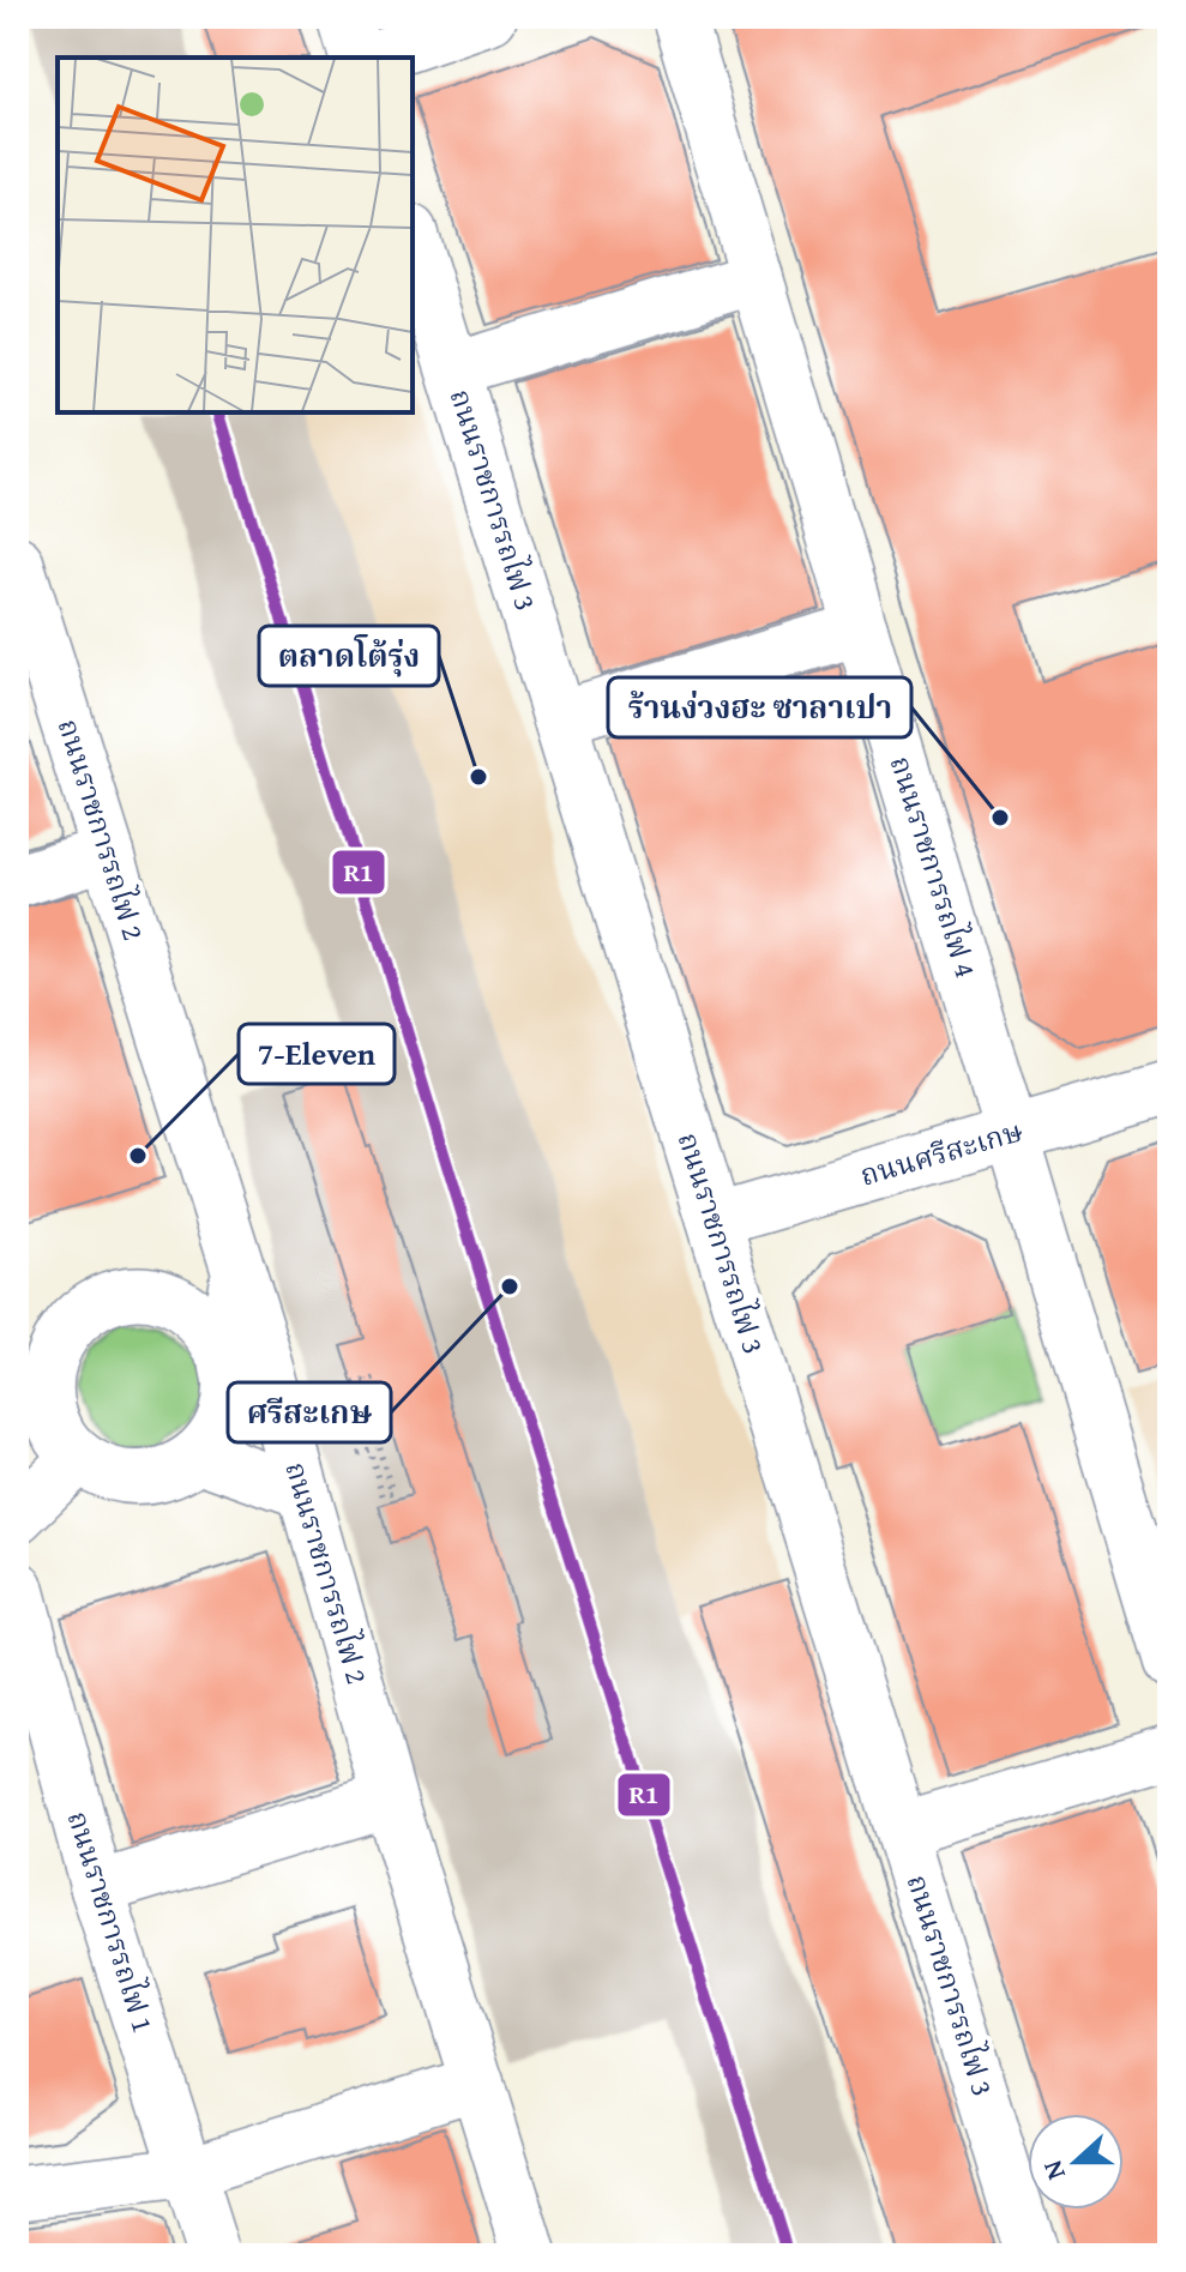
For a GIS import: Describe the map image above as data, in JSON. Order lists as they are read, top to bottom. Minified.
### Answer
{"streets":{"street":["ถนนราชการรถไฟ 3","ถนนราชการรถไฟ 2","ถนนราชการรถไฟ 4","ถนนศรีสะเกษ","ถนนราชการรถไฟ 1"]},"crossings":[["ถนนราชการรถไฟ 3","ถนนศรีสะเกษ"],["ถนนราชการรถไฟ 4","ถนนศรีสะเกษ"]],"places":["ตลาดโต้รุ่ง","ร้านง่วงฮะ ซาลาเปา","7-Eleven","ศรีสะเกษ"],"lines":["transit line R1"],"north":"left"}
